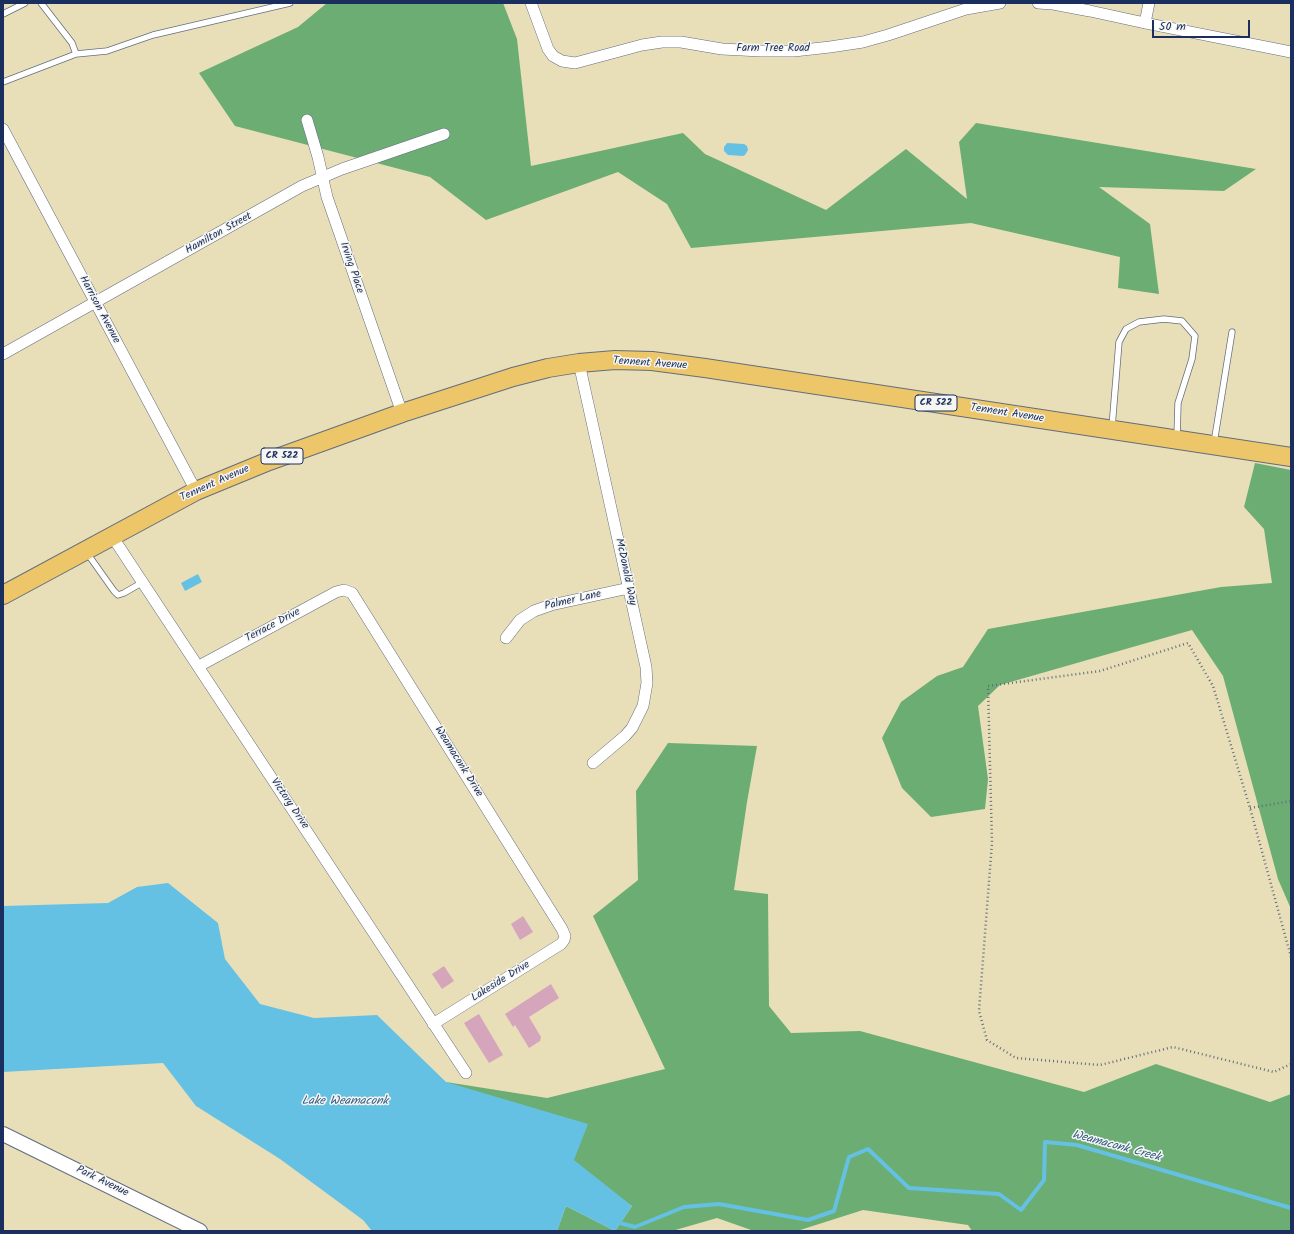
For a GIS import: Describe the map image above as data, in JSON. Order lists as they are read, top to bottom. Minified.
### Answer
{"streets":{"main road":["Tennent Avenue","CR 522"],"street":["Farm Tree Road","Hamilton Street","Irving Place","Harrison Avenue","McDonald Way","Palmer Lane","Terrace Drive","Weamaconk Drive","Victory Drive","Lakeside Drive","Park Avenue"]},"crossings":[["Hamilton Street","Irving Place"],["Hamilton Street","Harrison Avenue"],["Irving Place","Tennent Avenue"],["Harrison Avenue","Tennent Avenue"],["Tennent Avenue","McDonald Way"],["Tennent Avenue","Victory Drive"],["McDonald Way","Palmer Lane"],["Terrace Drive","Weamaconk Drive"],["Terrace Drive","Victory Drive"],["Weamaconk Drive","Lakeside Drive"],["Victory Drive","Lakeside Drive"]],"water":["Lake Weamaconk","Weamaconk Creek"],"scale_bar":"50 m"}
